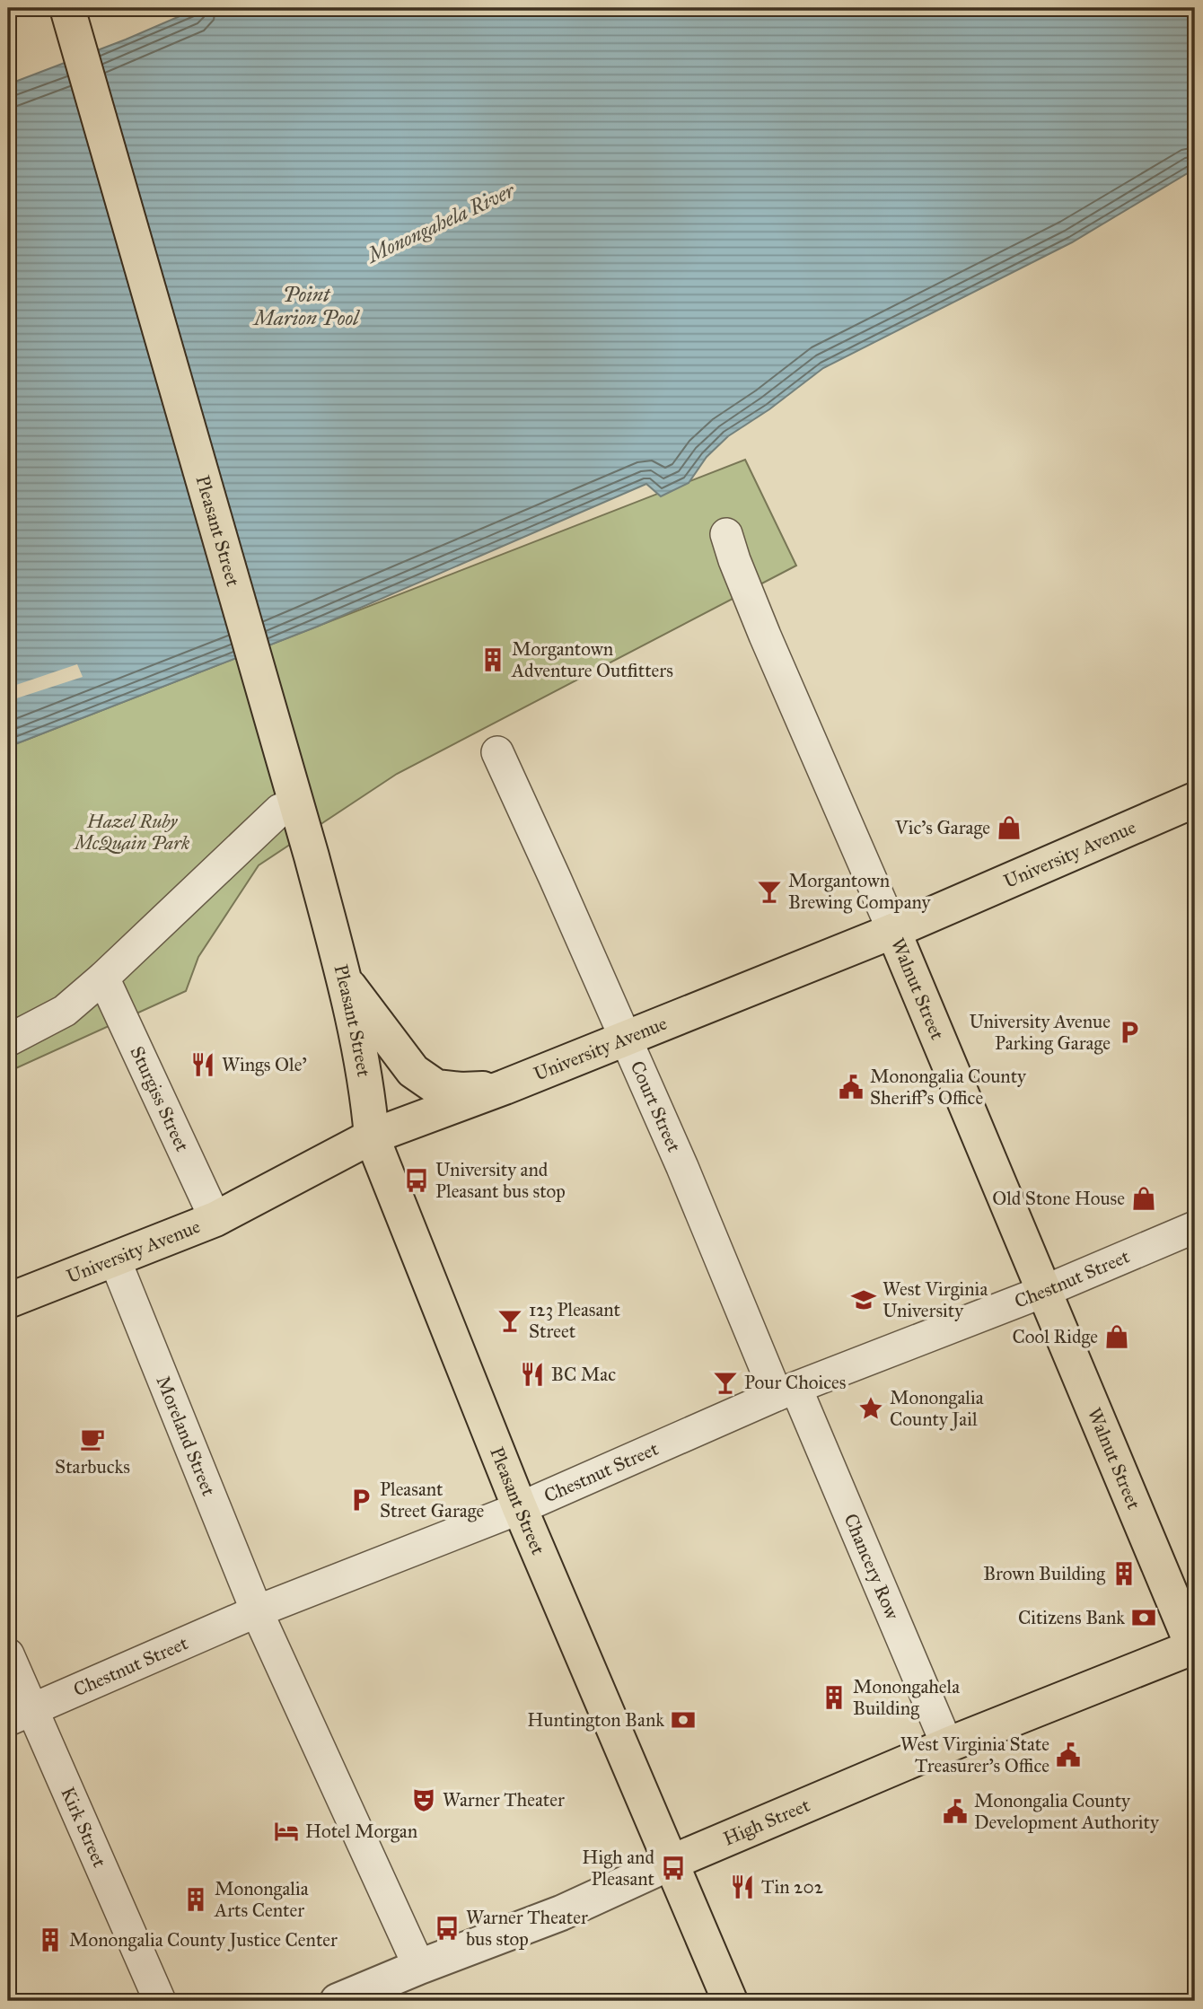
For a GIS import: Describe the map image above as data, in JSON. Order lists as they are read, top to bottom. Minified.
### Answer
{"streets":{"main road":["Pleasant Street","University Avenue","Walnut Street","High Street"],"street":["Sturgiss Street","Court Street","Chestnut Street","Moreland Street","Chancery Row","Kirk Street"]},"crossings":[["Pleasant Street","University Avenue"],["Pleasant Street","Chestnut Street"],["Pleasant Street","High Street"],["University Avenue","Walnut Street"],["University Avenue","Sturgiss Street"],["University Avenue","Court Street"],["University Avenue","Moreland Street"],["Walnut Street","Chestnut Street"],["Walnut Street","High Street"],["Court Street","Chestnut Street"],["Court Street","Chancery Row"],["Chestnut Street","Moreland Street"],["Chestnut Street","Chancery Row"],["Chestnut Street","Kirk Street"],["Moreland Street","High Street"],["Chancery Row","High Street"]],"water":["Monongahela River","Point Marion Pool"],"parks":["Hazel Ruby McQuain Park"],"places":{"building":["Morgantown Adventure Outfitters","Brown Building","Monongahela Building","Monongalia Arts Center","Monongalia County Justice Center"],"shop":["Vic's Garage","Old Stone House","Cool Ridge"],"bar":["Morgantown Brewing Company","123 Pleasant Street","Pour Choices"],"parking":["University Avenue Parking Garage","Pleasant Street Garage"],"restaurant":["Wings Ole'","BC Mac","Tin 202"],"public building":["Monongalia County Sheriff's Office","West Virginia State Treasurer's Office","Monongalia County Development Authority"],"bus stop":["University and Pleasant bus stop","High and Pleasant","Warner Theater bus stop"],"school or university":["West Virginia University"],"place":["Monongalia County Jail"],"cafe":["Starbucks"],"bank":["Citizens Bank","Huntington Bank"],"theatre":["Warner Theater"],"hotel":["Hotel Morgan"]}}
